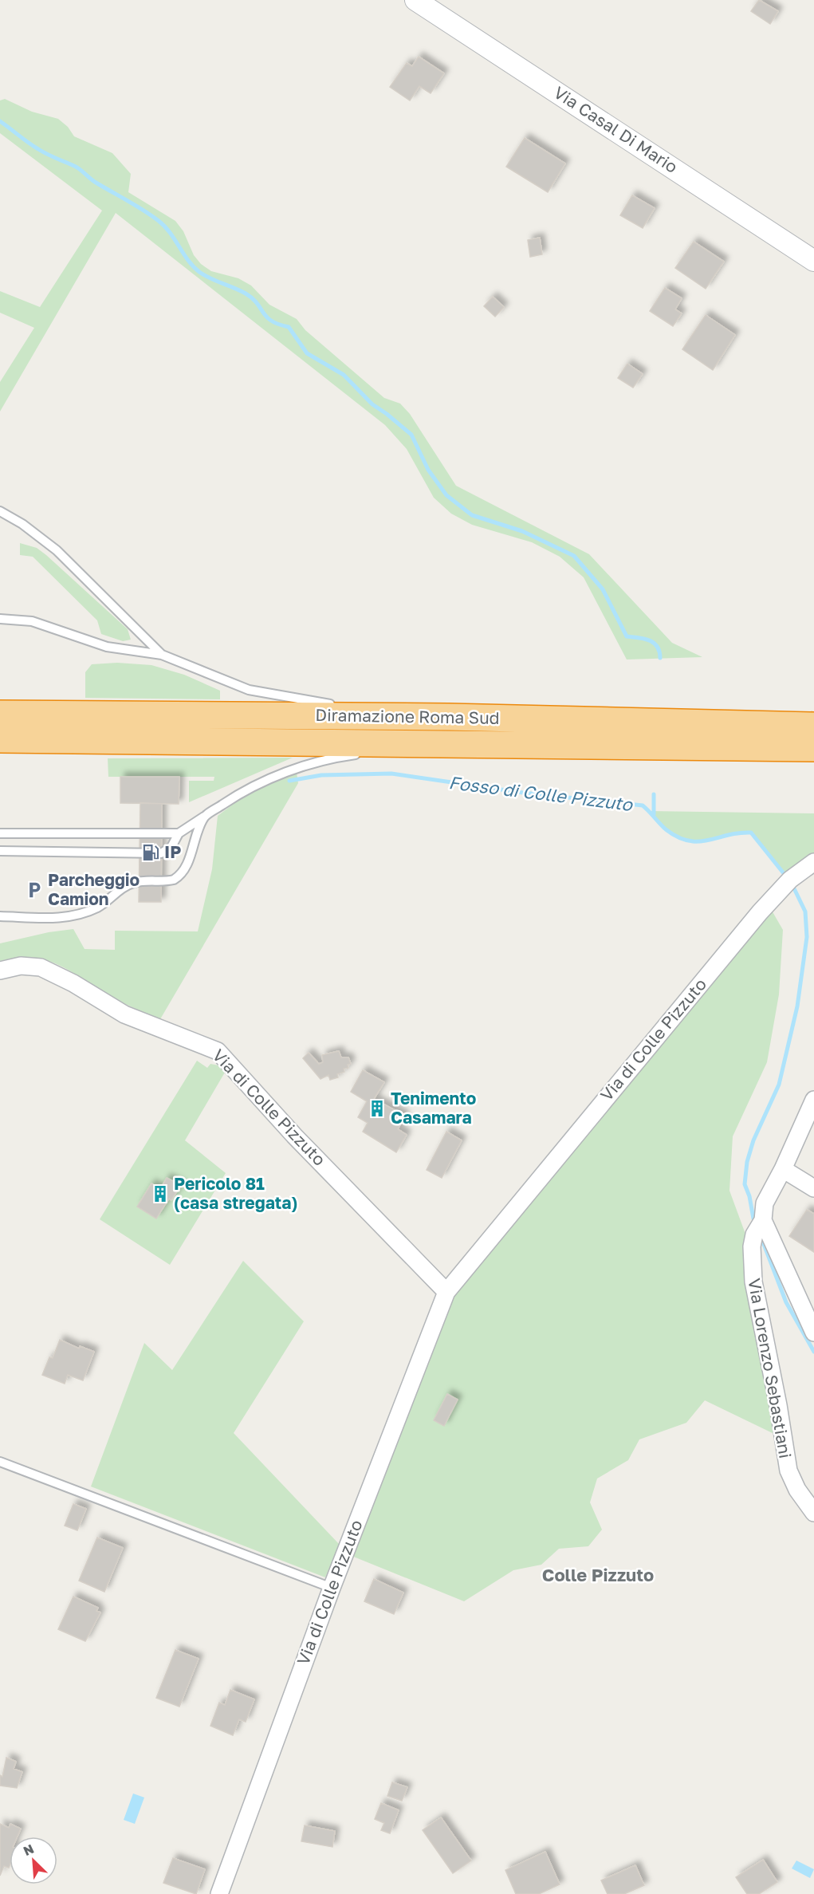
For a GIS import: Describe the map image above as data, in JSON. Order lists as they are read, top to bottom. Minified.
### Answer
{"streets":{"highway":["Diramazione Roma Sud"],"street":["Via Casal Di Mario","Via di Colle Pizzuto","Via Lorenzo Sebastiani"]},"districts":["Colle Pizzuto"],"water":["Fosso di Colle Pizzuto"],"places":{"fuel station":["IP"],"parking":["Parcheggio Camion"],"building":["Tenimento Casamara","Pericolo 81 (casa stregata)"]},"north":"top left"}
